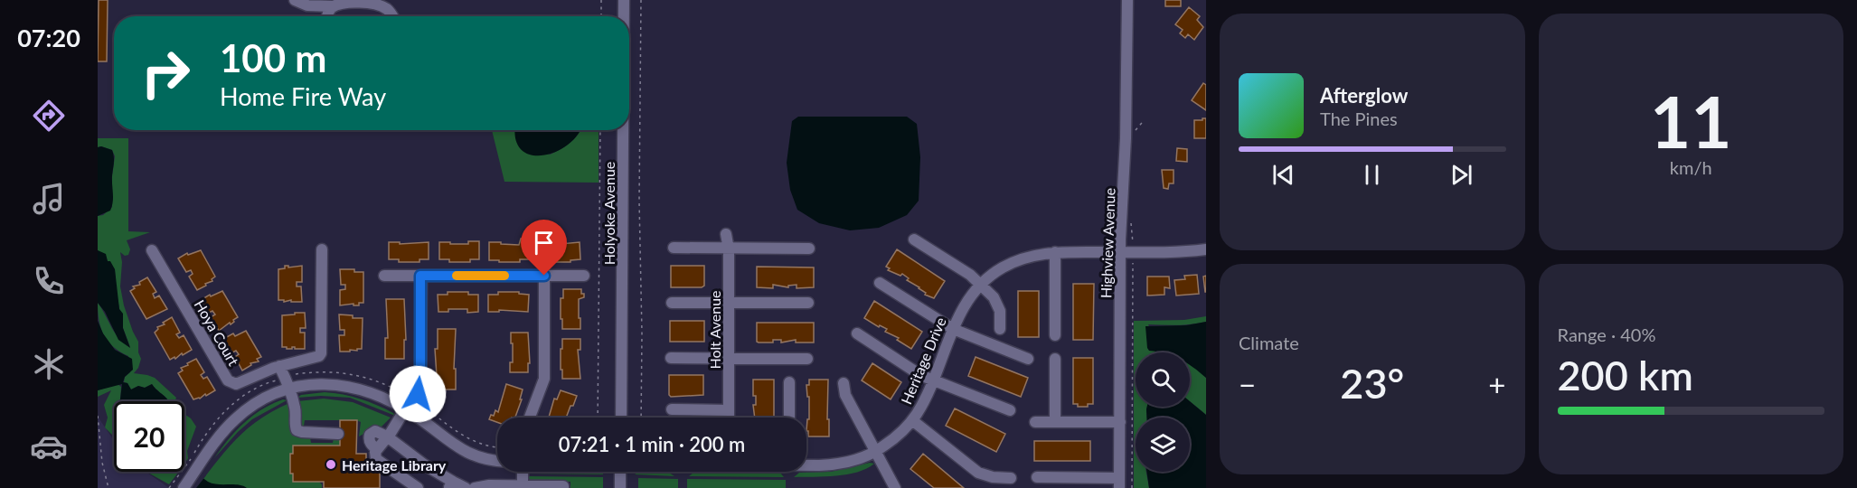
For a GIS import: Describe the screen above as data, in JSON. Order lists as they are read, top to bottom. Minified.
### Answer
{"streets":{"street":["Holyoke Avenue","Highview Avenue","Holt Avenue","Hoya Court","Heritage Drive"]},"crossings":[["Highview Avenue","Heritage Drive"]],"places":["Heritage Library"],"page":{"tabs":"07:20","tile":[["11","km/h"],"Climate",["Range · 40%","200 km"]],"turn":["100 m","Home Fire Way"],"song":["Afterglow","The Pines"],"heat":["−","23°","+"],"limit":"20","trip":"07:21 · 1 min · 200 m"}}
